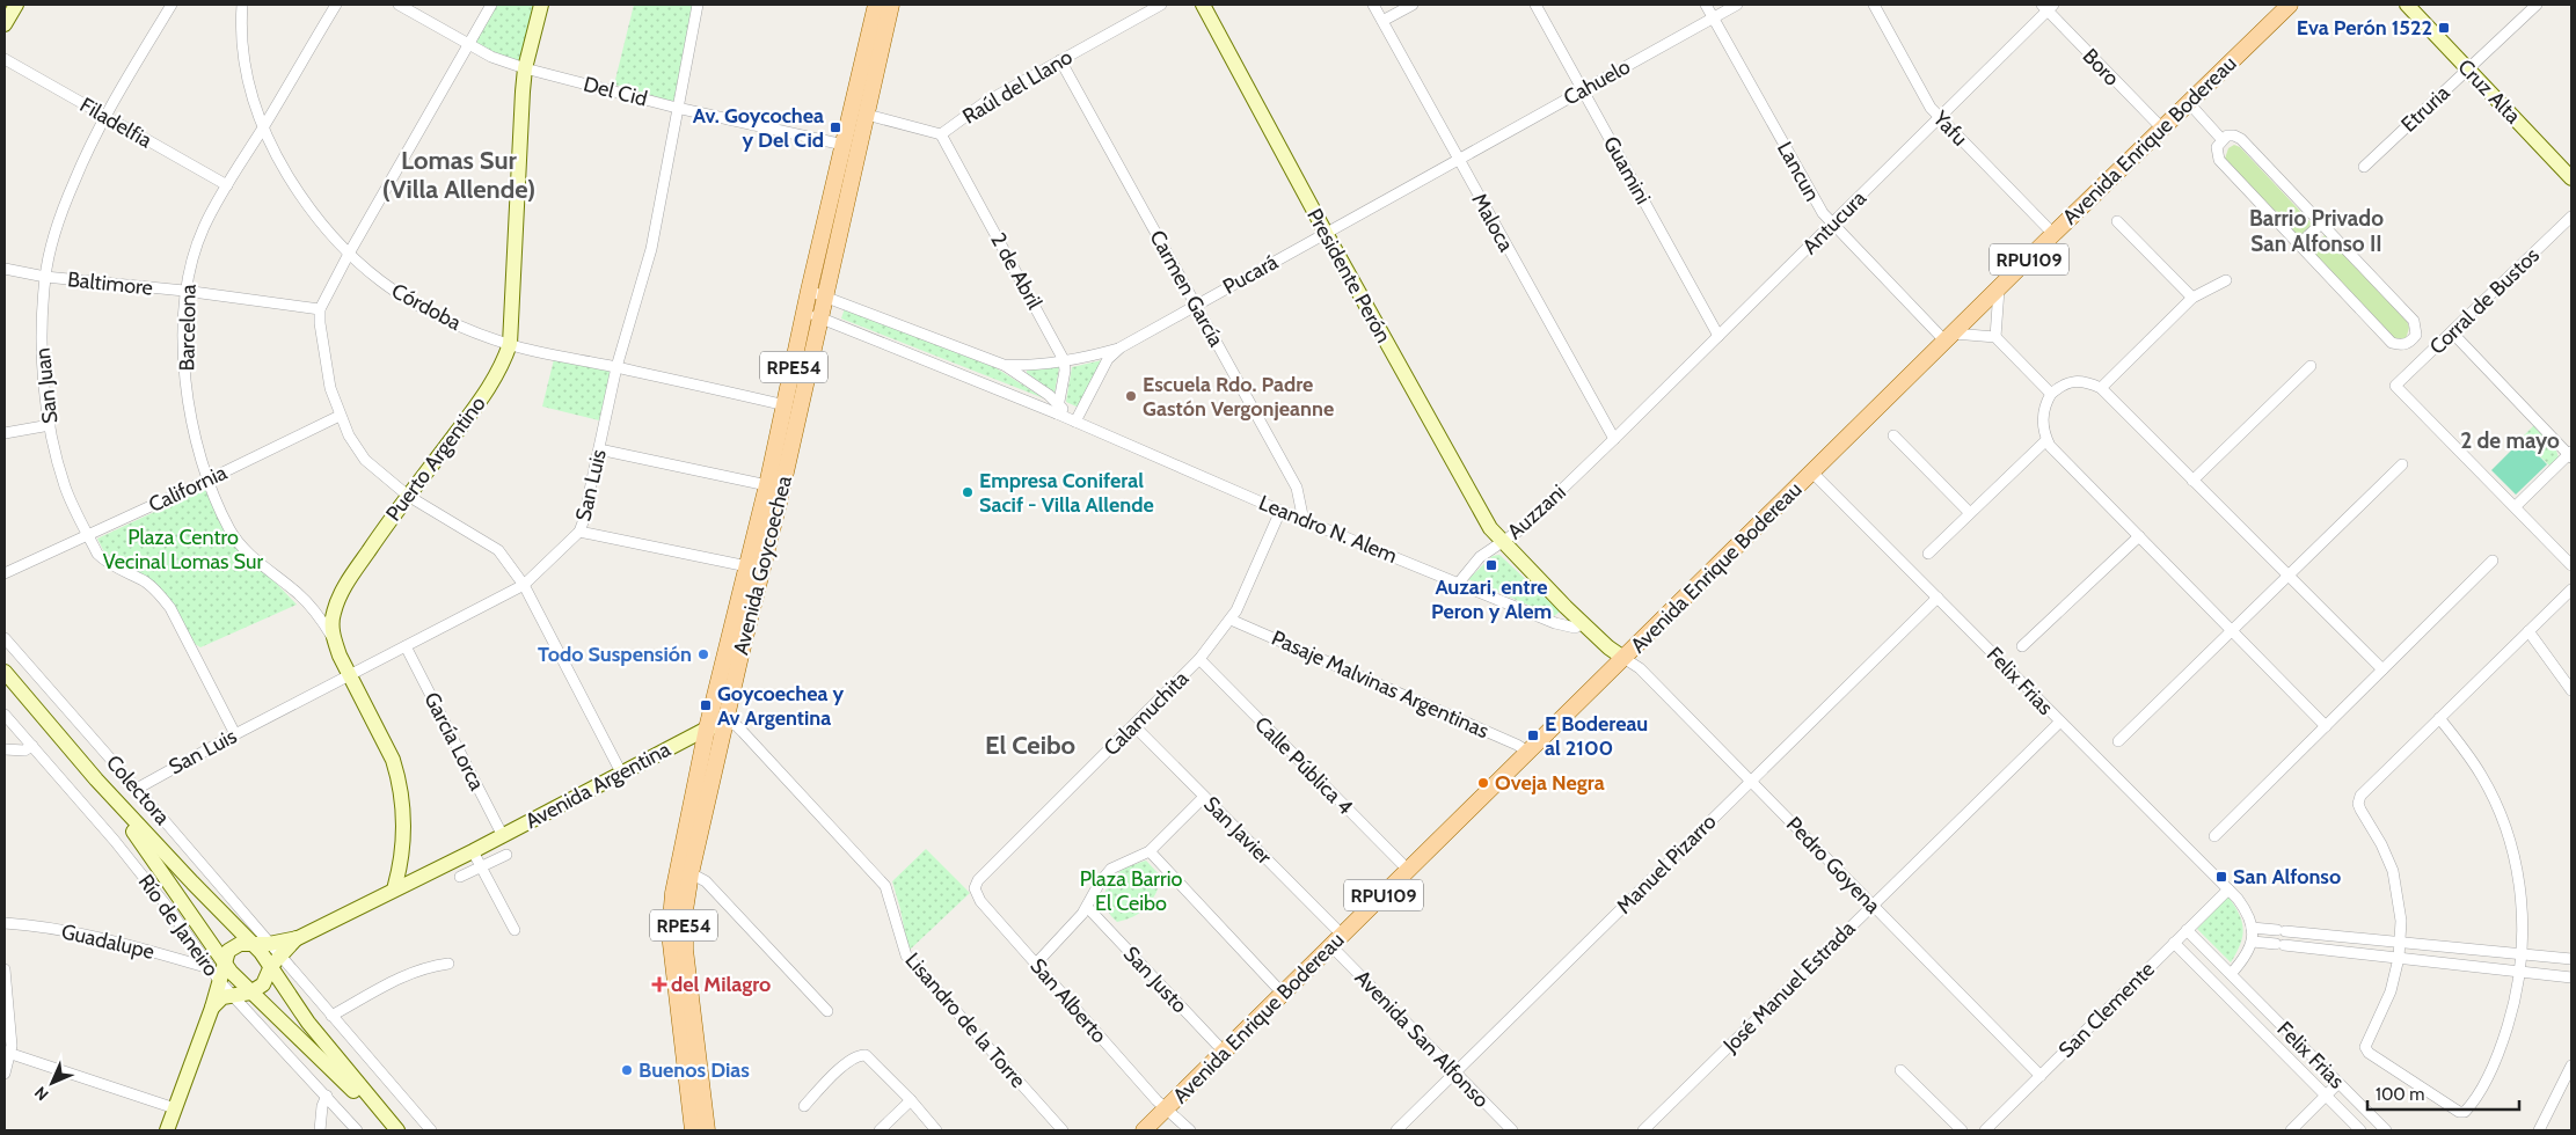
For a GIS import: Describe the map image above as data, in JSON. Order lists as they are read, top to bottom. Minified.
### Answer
{"streets":{"main road":["Cruz Alta","Avenida Enrique Bodereau","RPU109","Presidente Perón","RPE54","Puerto Argentino","Avenida Goycoechea","Avenida Argentina"],"street":["Boro","Cahuelo","Raúl del Llano","Del Cid","Etruria","Filadelfia","Yafu","Guamini","Lancun","Maloca","Antucura","2 de Abril","Pucará","Baltimore","Carmen García","Corral de Bustos","Córdoba","Barcelona","San Juan","San Luis","California","Auzzani","Leandro N. Alem","Felix Frias","Pasaje Malvinas Argentinas","Calamuchita","García Lorca","Calle Pública 4","Colectora","San Javier","Manuel Pizarro","Pedro Goyena","Río de Janeiro","Guadalupe","San Justo","José Manuel Estrada","San Alberto","San Clemente","Lisandro de la Torre","Avenida San Alfonso"]},"crossings":[["Boro","Avenida Enrique Bodereau"],["Boro","Antucura"],["Cahuelo","Guamini"],["Cahuelo","Lancun"],["Cahuelo","Maloca"],["Cahuelo","Pucará"],["Raúl del Llano","2 de Abril"],["Raúl del Llano","Carmen García"],["Raúl del Llano","Avenida Goycoechea"],["Del Cid","Puerto Argentino"],["Del Cid","San Luis"],["Del Cid","Avenida Goycoechea"],["Cruz Alta","Etruria"],["Filadelfia","Barcelona"],["Filadelfia","San Juan"],["Yafu","Avenida Enrique Bodereau"],["Yafu","Antucura"],["Avenida Enrique Bodereau","Lancun"],["Avenida Enrique Bodereau","Presidente Perón"],["Avenida Enrique Bodereau","Felix Frias"],["Avenida Enrique Bodereau","Pasaje Malvinas Argentinas"],["Avenida Enrique Bodereau","Calle Pública 4"],["Avenida Enrique Bodereau","San Javier"],["Avenida Enrique Bodereau","Pedro Goyena"],["Avenida Enrique Bodereau","San Justo"],["Avenida Enrique Bodereau","San Alberto"],["Avenida Enrique Bodereau","Avenida San Alfonso"],["Guamini","Antucura"],["Lancun","Antucura"],["Maloca","Antucura"],["Maloca","Pucará"],["Maloca","Auzzani"],["Antucura","Auzzani"],["2 de Abril","Leandro N. Alem"],["Pucará","Presidente Perón"],["Pucará","Carmen García"],["Pucará","Leandro N. Alem"],["Presidente Perón","Auzzani"],["Presidente Perón","Leandro N. Alem"],["Presidente Perón","Pedro Goyena"],["Baltimore","Barcelona"],["Baltimore","San Juan"],["Carmen García","Leandro N. Alem"],["Córdoba","Barcelona"],["Córdoba","Puerto Argentino"],["Córdoba","San Luis"],["Córdoba","Avenida Goycoechea"],["Barcelona","Puerto Argentino"],["Barcelona","California"],["San Juan","San Luis"],["San Juan","California"],["Puerto Argentino","San Luis"],["Puerto Argentino","Avenida Argentina"],["San Luis","García Lorca"],["San Luis","Colectora"],["Auzzani","Leandro N. Alem"],["Leandro N. Alem","Avenida Goycoechea"],["Leandro N. Alem","Calamuchita"],["Avenida Goycoechea","Avenida Argentina"],["Avenida Goycoechea","Lisandro de la Torre"],["Felix Frias","Manuel Pizarro"],["Felix Frias","José Manuel Estrada"],["Felix Frias","San Clemente"],["Pasaje Malvinas Argentinas","Calamuchita"],["Calamuchita","Calle Pública 4"],["Calamuchita","San Javier"],["Calamuchita","San Alberto"],["García Lorca","Avenida Argentina"],["Avenida Argentina","Colectora"],["Avenida Argentina","Río de Janeiro"],["Avenida Argentina","Guadalupe"],["Avenida Argentina","Lisandro de la Torre"],["Colectora","Río de Janeiro"],["Colectora","Guadalupe"],["San Javier","Avenida San Alfonso"],["Manuel Pizarro","Pedro Goyena"],["Manuel Pizarro","Avenida San Alfonso"],["Pedro Goyena","José Manuel Estrada"],["Pedro Goyena","San Clemente"],["Río de Janeiro","Guadalupe"]],"districts":["Lomas Sur (Villa Allende)","Barrio Privado San Alfonso II","2 de mayo","El Ceibo"],"parks":["Plaza Centro Vecinal Lomas Sur","Plaza Barrio El Ceibo"],"places":{"transit":["Eva Perón 1522","Av. Goycochea y Del Cid","Auzari, entre Peron y Alem","Goycoechea y Av Argentina","E Bodereau al 2100","San Alfonso"],"other":["Escuela Rdo. Padre Gastón Vergonjeanne","Empresa Coniferal Sacif - Villa Allende","Todo Suspensión","Oveja Negra","Buenos Dias"],"health":["del Milagro"]},"scale_bar":"100 m","north":"bottom left"}
